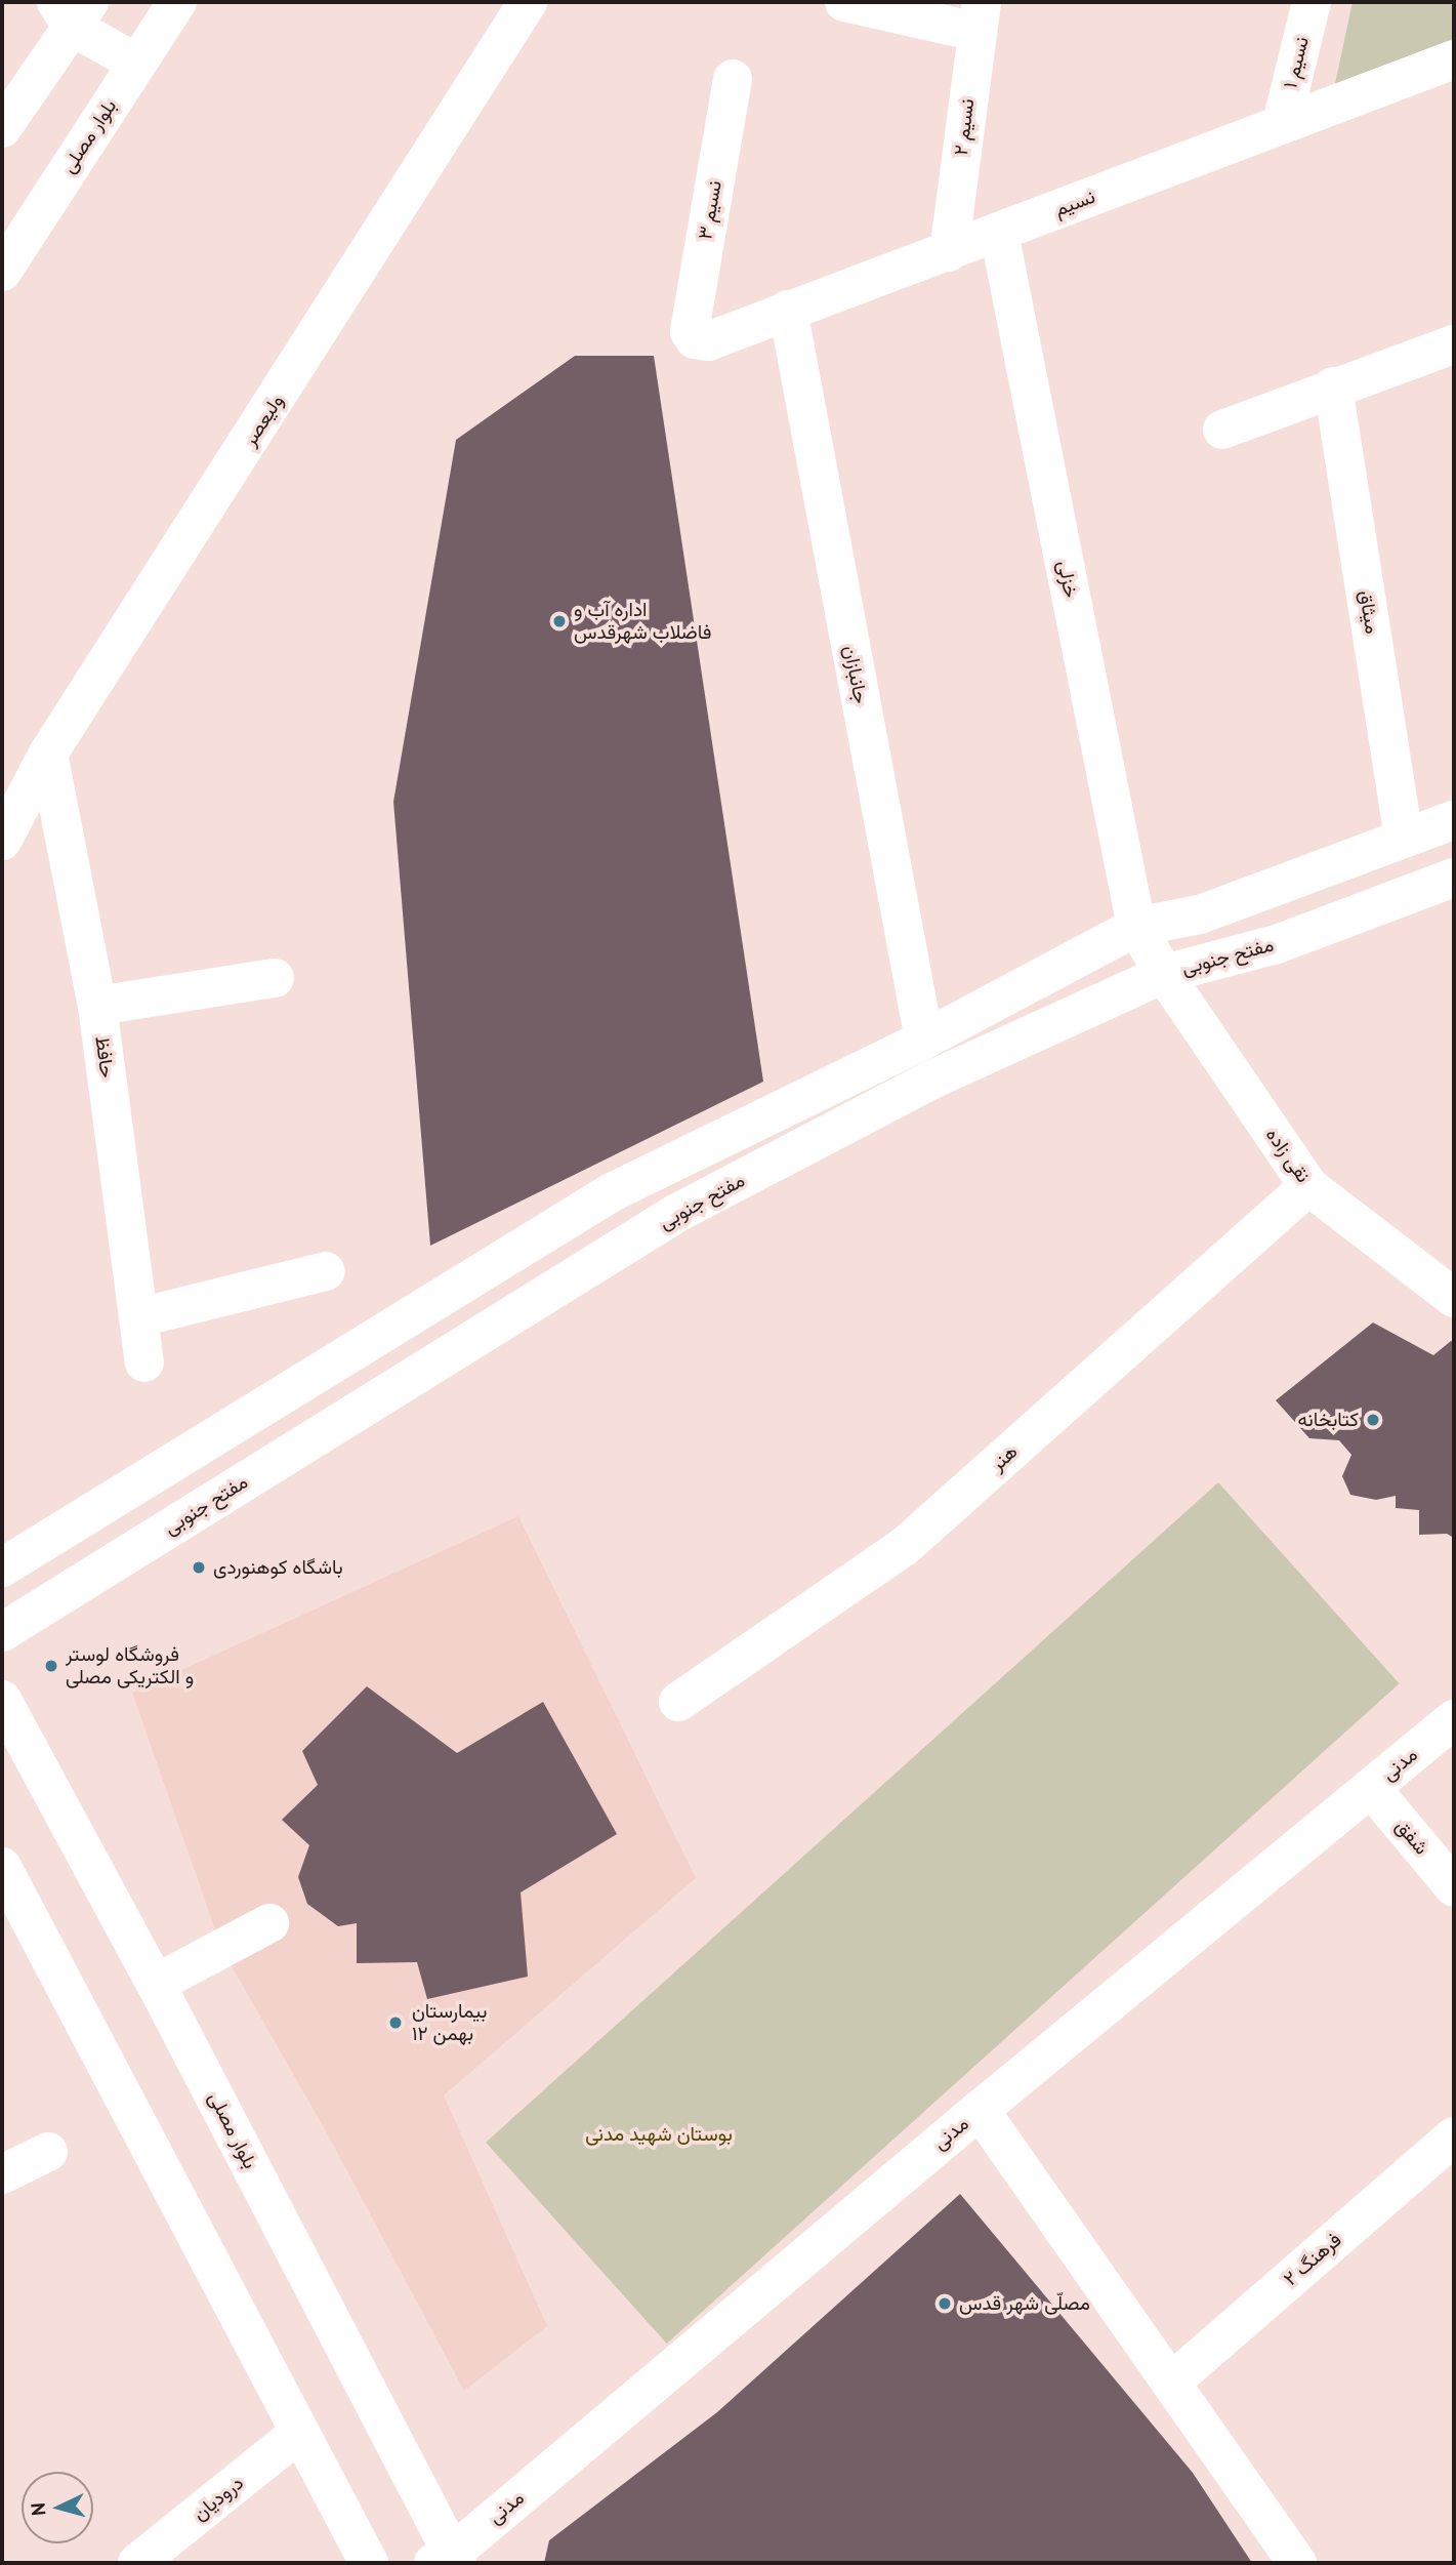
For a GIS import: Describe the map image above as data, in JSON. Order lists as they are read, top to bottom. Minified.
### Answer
{"streets":{"street":["نسیم ۱","نسیم ۲","بلوار مصلی","نسیم","نسیم ۳","ولیعصر","خزلی","میثاق","جانبازان","مفتح جنوبی","حافظ","نقی زاده","هنر","مدنی","شفق","فرهنگ ۲","درودیان"]},"crossings":[["نسیم ۱","نسیم"],["نسیم ۲","نسیم"],["بلوار مصلی","مدنی"],["نسیم","نسیم ۳"],["نسیم","خزلی"],["نسیم","جانبازان"],["ولیعصر","حافظ"],["خزلی","مفتح جنوبی"],["خزلی","نقی زاده"],["مفتح جنوبی","نقی زاده"],["نقی زاده","هنر"],["مدنی","شفق"]],"parks":["بوستان شهید مدنی"],"places":["اداره آب و فاضلاب شهرقدس","کتابخانه","باشگاه کوهنوردی","فروشگاه لوستر و الکتریکی مصلی","بیمارستان ۱۲ بهمن","مصلّی شهر قدس"],"north":"left"}
